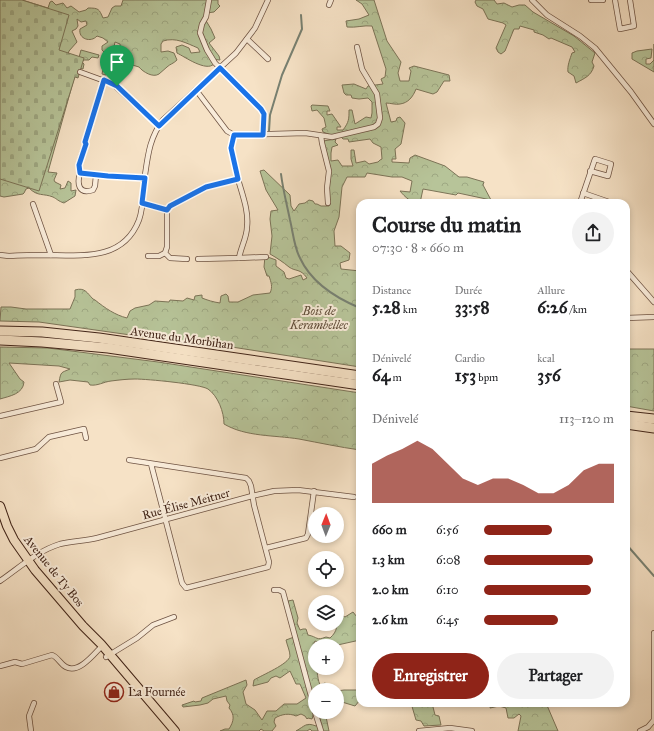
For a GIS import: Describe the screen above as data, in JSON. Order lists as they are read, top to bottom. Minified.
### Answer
{"streets":{"highway":["Avenue du Morbihan"],"main road":["Avenue de Ty Bos"],"street":["Rue Élise Meitner"]},"crossings":[["Rue Élise Meitner","Avenue de Ty Bos"]],"parks":["Bois de Kerambellec"],"places":{"shop":["La Fournée"]},"north":"top","page":{"heading":["Course du matin","07:30 · 8 × 660 m"],"stats":[["Distance","5.28 km"],["Durée","33:58"],["Allure","6:26 /km"],["Dénivelé","64 m"],["Cardio","153 bpm"],["kcal","356"]],"chart":["Dénivelé","113–120 m"],"map_buttons":["+","−"],"list":[{"name":"660 m","note":"6:56"},{"name":"1.3 km","note":"6:08"},{"name":"2.0 km","note":"6:10"},{"name":"2.6 km","note":"6:45"}],"buttons":["Enregistrer","Partager"]}}
